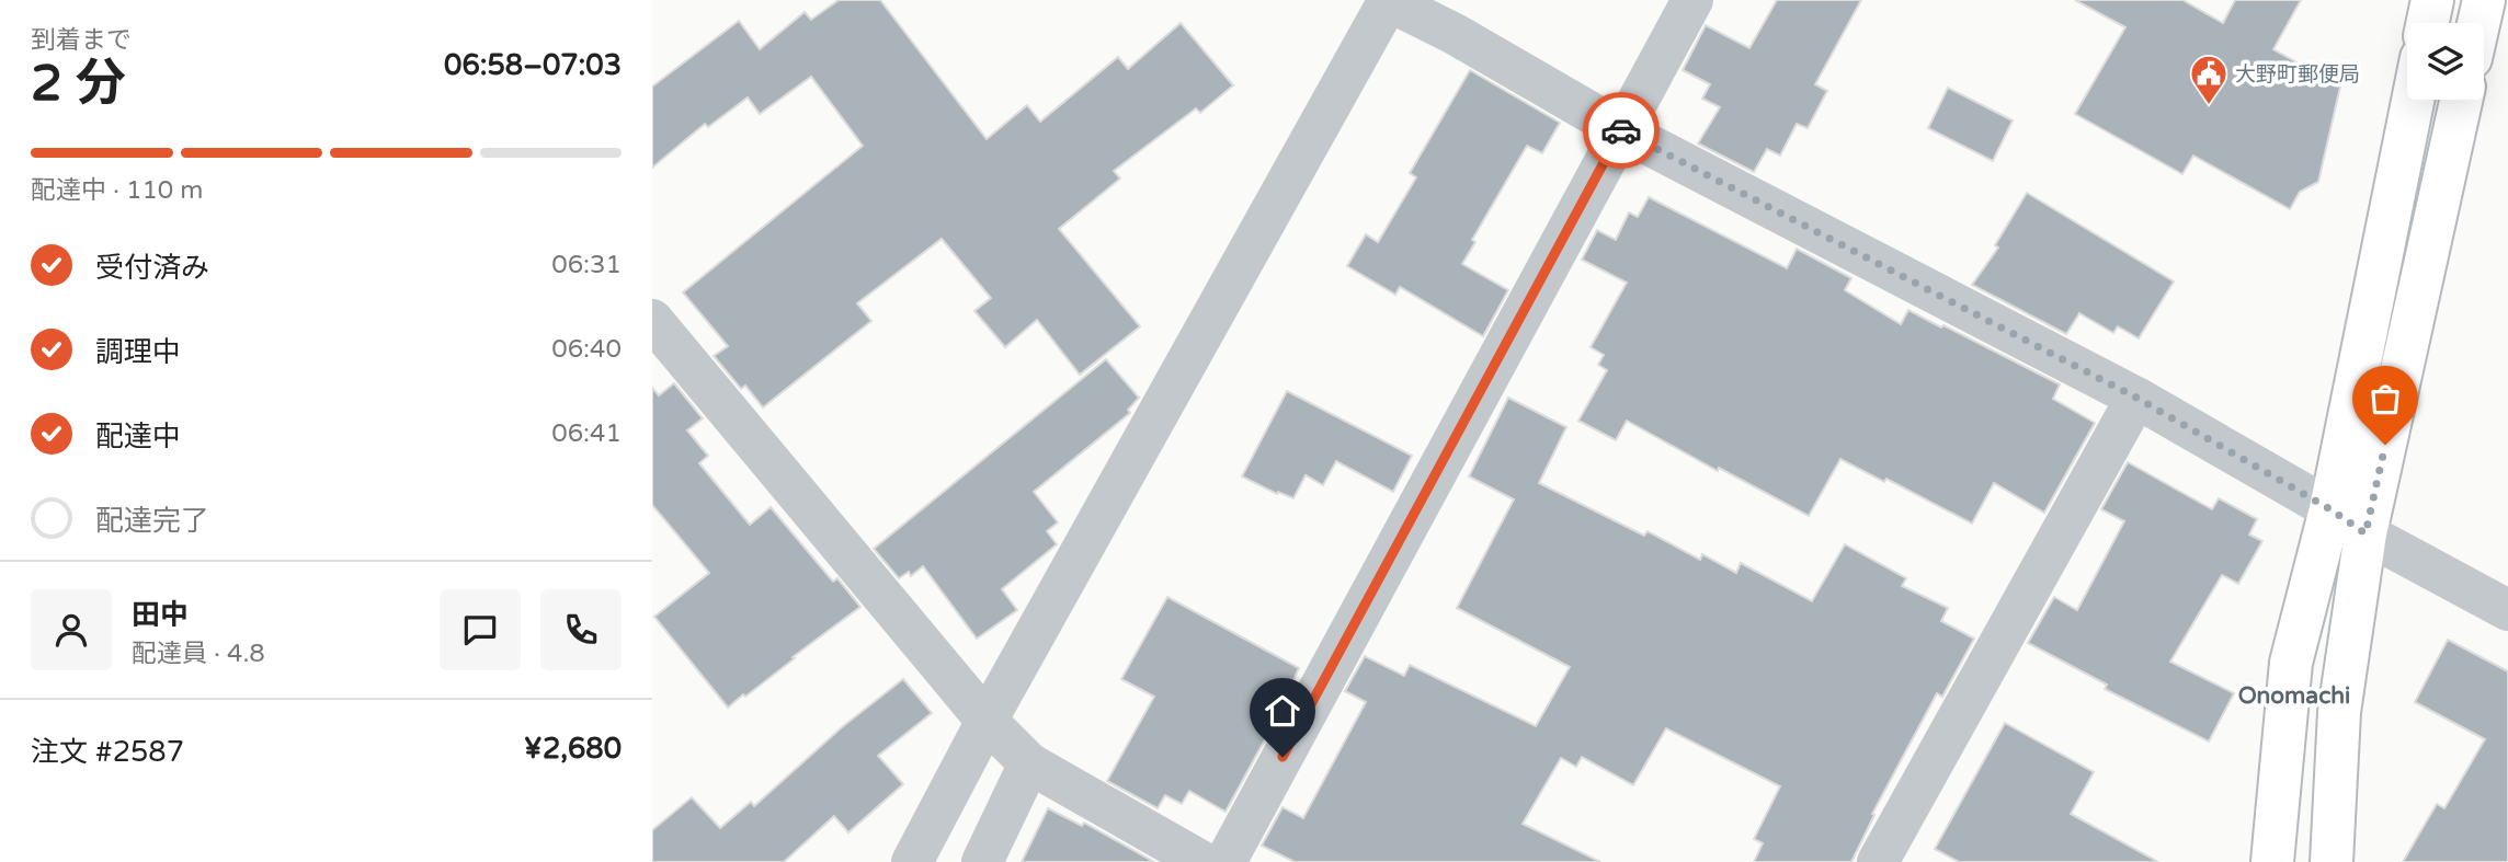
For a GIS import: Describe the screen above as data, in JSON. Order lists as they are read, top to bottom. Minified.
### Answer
{"districts":["Onomachi"],"places":{"public building":["大野町郵便局"]},"page":{"heading":["2 分","到着まで","06:58–07:03"],"panel":["田中","配達員 · 4.8","注文 #2587","¥2,680"],"bar":"配達中 · 110 m","list":[["受付済み","06:31"],["調理中","06:40"],["配達中","06:41"],"配達完了"]}}
